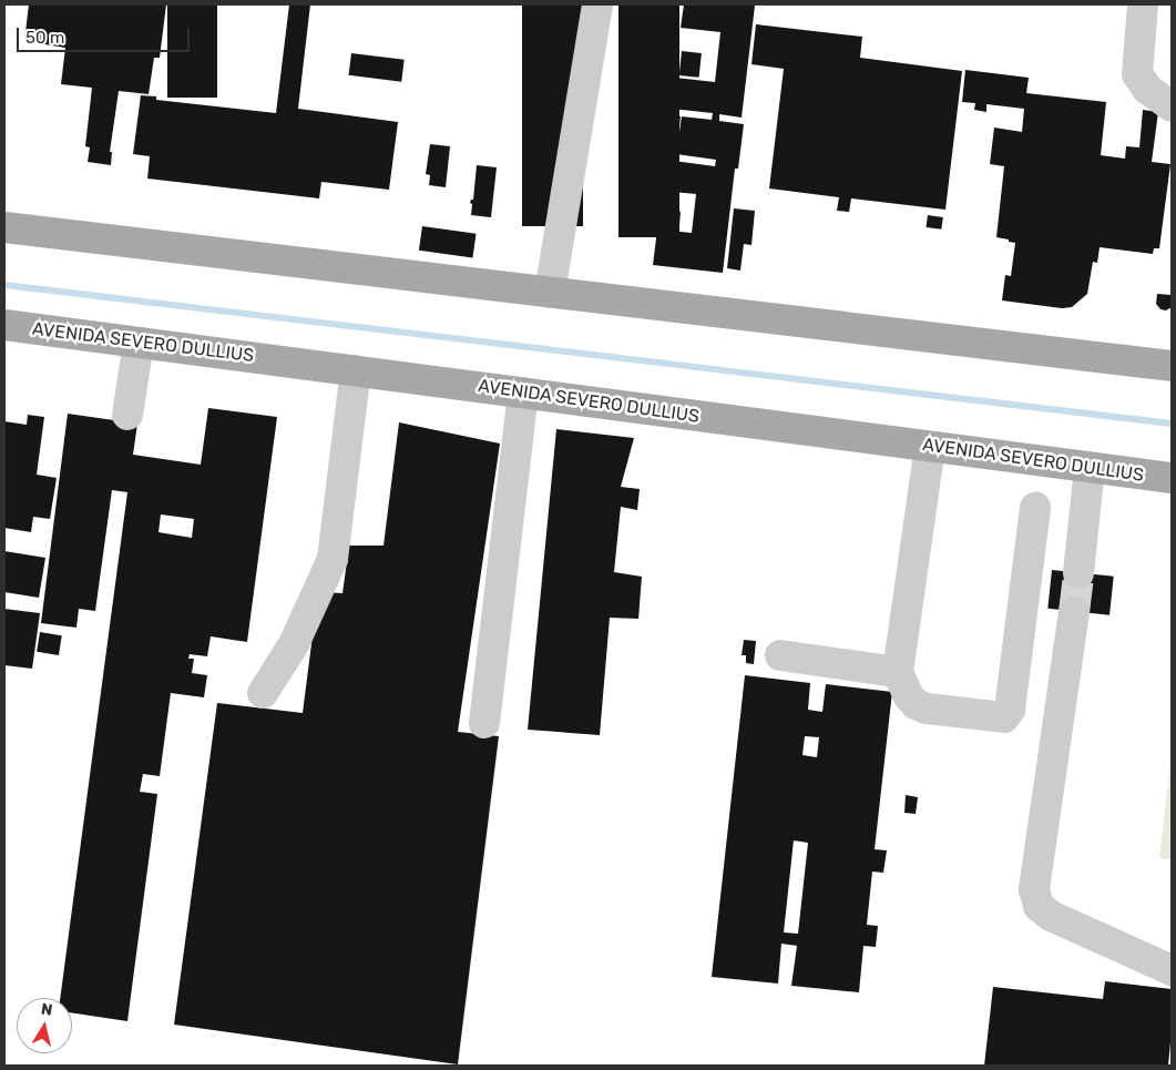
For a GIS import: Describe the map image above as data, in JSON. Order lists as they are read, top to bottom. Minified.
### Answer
{"streets":{"main road":["AVENIDA SEVERO DULLIUS"]},"scale_bar":"50 m","north":"top"}
